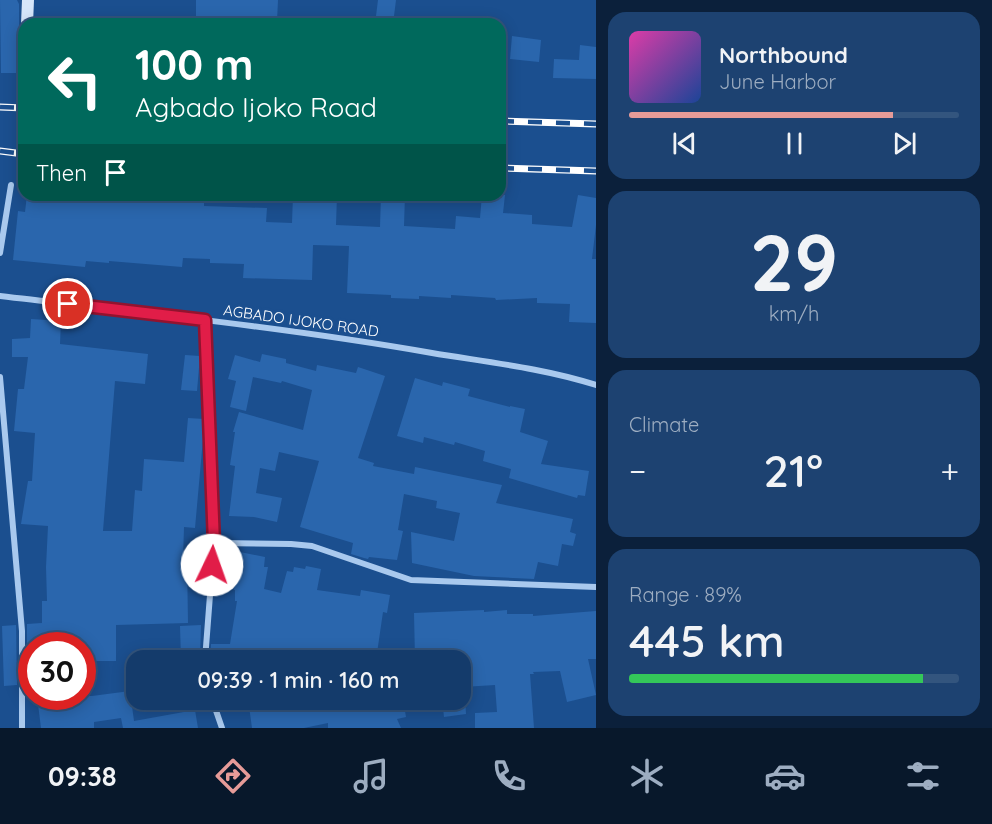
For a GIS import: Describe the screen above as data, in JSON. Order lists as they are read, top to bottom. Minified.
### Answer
{"streets":{"street":["AGBADO IJOKO ROAD"]},"page":{"turn":["100 m","Agbado Ijoko Road"],"song":["Northbound","June Harbor"],"then":"Then","tile":[["29","km/h"],"Climate",["Range · 89%","445 km"]],"heat":["−","21°","+"],"limit":"30","trip":"09:39 · 1 min · 160 m","tabs":"09:38"}}
